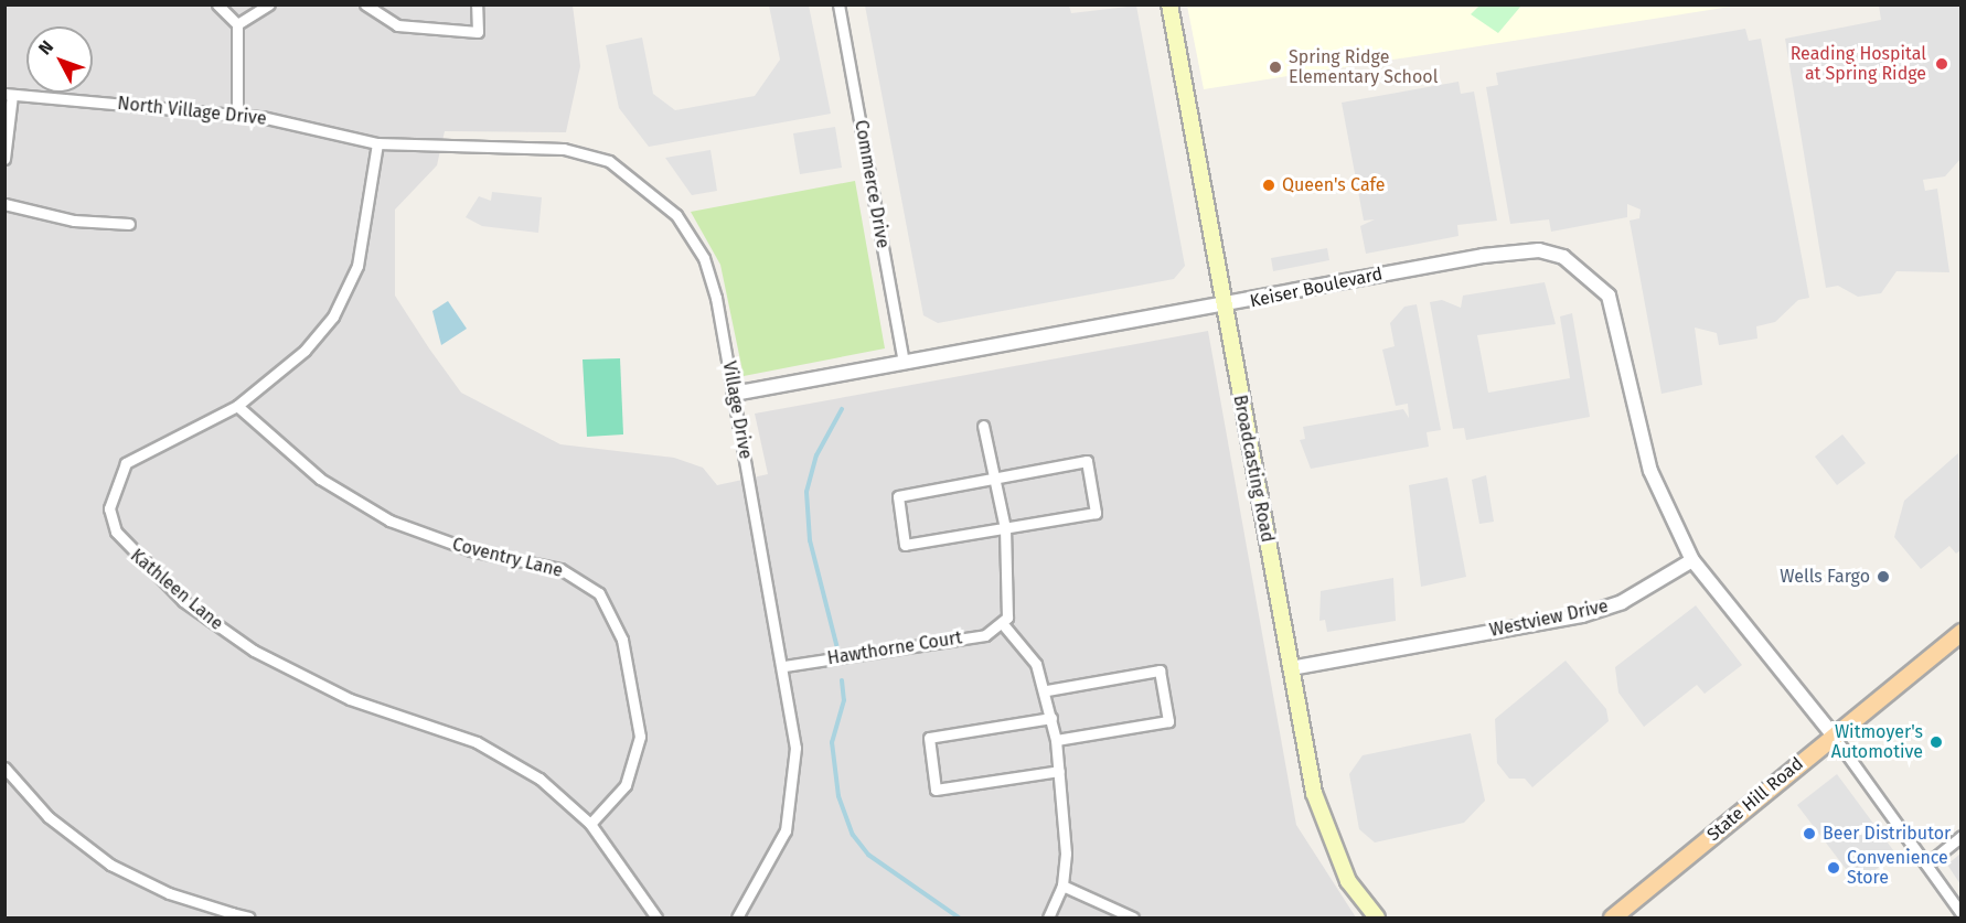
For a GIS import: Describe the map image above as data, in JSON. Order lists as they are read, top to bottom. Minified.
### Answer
{"streets":{"main road":["Broadcasting Road","State Hill Road"],"street":["North Village Drive","Commerce Drive","Keiser Boulevard","Village Drive","Coventry Lane","Kathleen Lane","Westview Drive","Hawthorne Court"]},"crossings":[["North Village Drive","Village Drive"],["North Village Drive","Kathleen Lane"],["Commerce Drive","Keiser Boulevard"],["Keiser Boulevard","Village Drive"],["Keiser Boulevard","Broadcasting Road"],["Keiser Boulevard","Westview Drive"],["Village Drive","Kathleen Lane"],["Village Drive","Hawthorne Court"],["Broadcasting Road","Westview Drive"],["Coventry Lane","Kathleen Lane"]],"places":["Reading Hospital at Spring Ridge","Spring Ridge Elementary School","Queen's Cafe","Wells Fargo","Witmoyer's Automotive","Beer Distributor","Convenience Store"],"north":"top left"}
